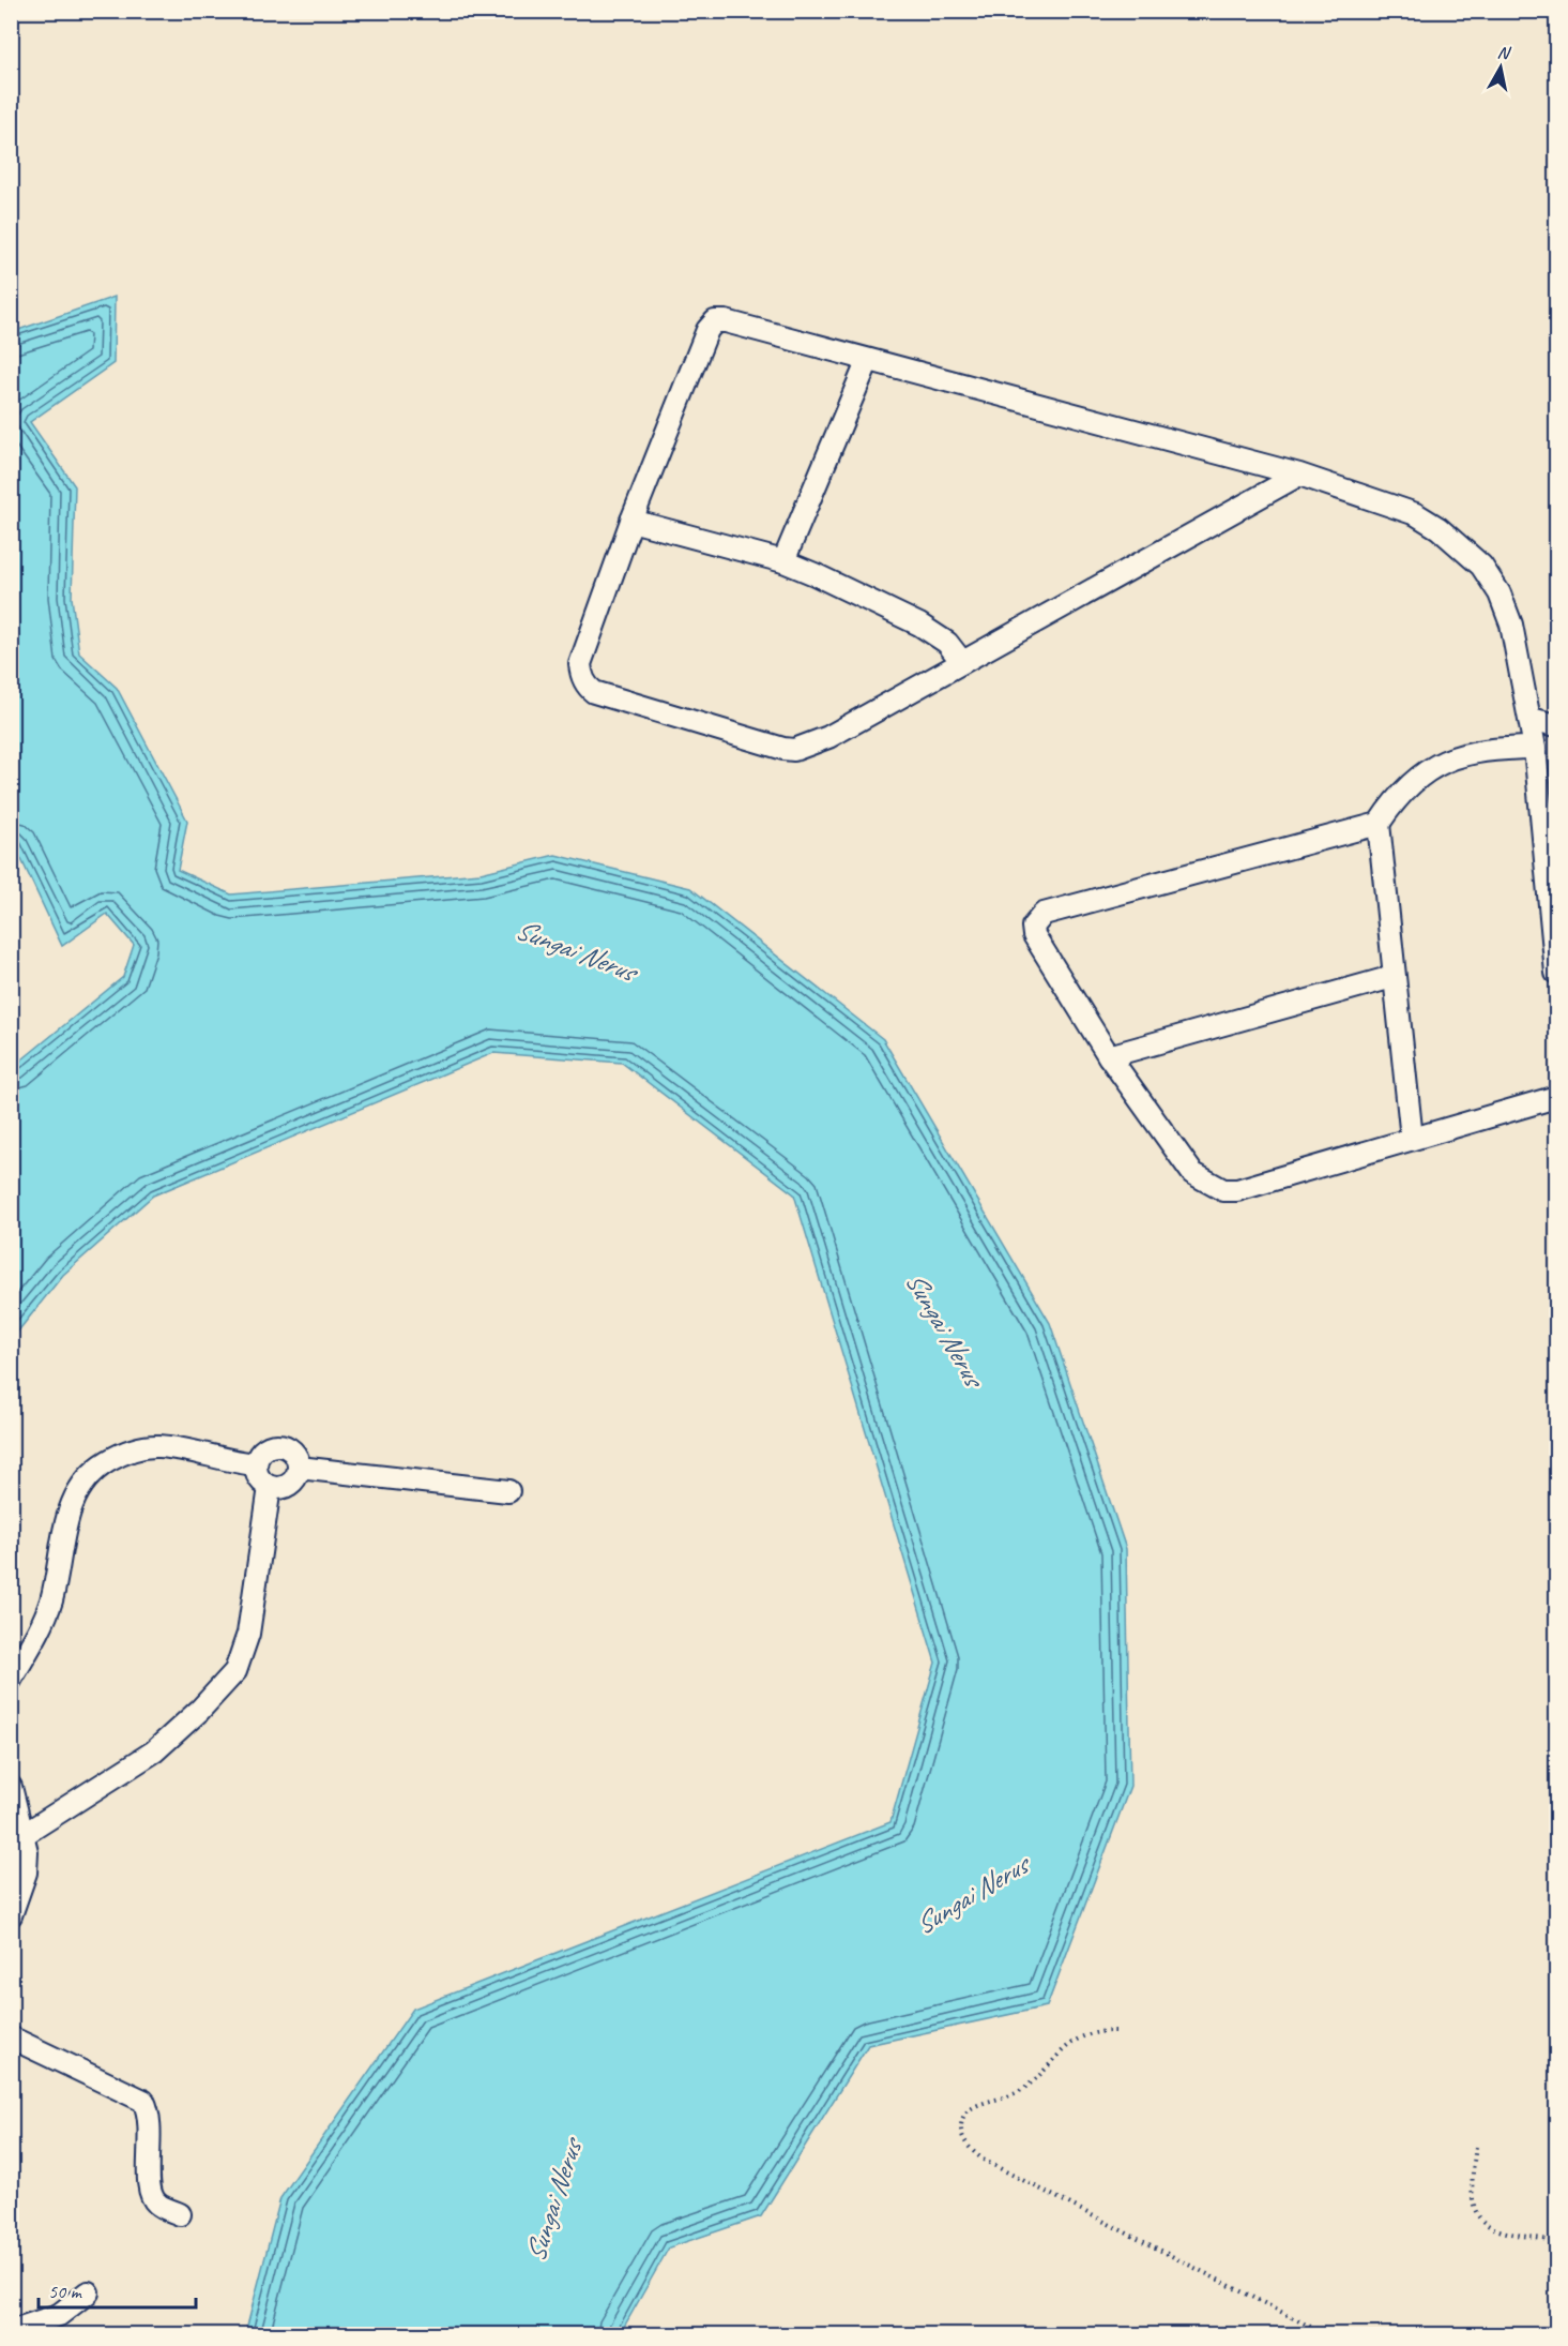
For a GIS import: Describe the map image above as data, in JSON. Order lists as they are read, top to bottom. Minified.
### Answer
{"water":["Sungai Nerus"],"scale_bar":"50 m","north":"top"}
